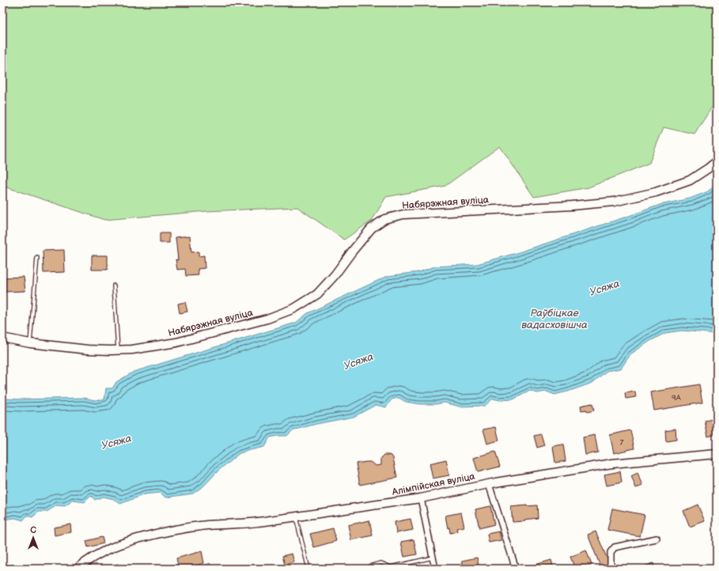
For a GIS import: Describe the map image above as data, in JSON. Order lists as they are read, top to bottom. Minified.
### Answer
{"streets":{"street":["Набярэжная вуліца","Алімпійская вуліца"]},"water":["Усяжа","Раўбіцкае вадасховішча"],"house_numbers":["9А","7"],"north":"top"}
